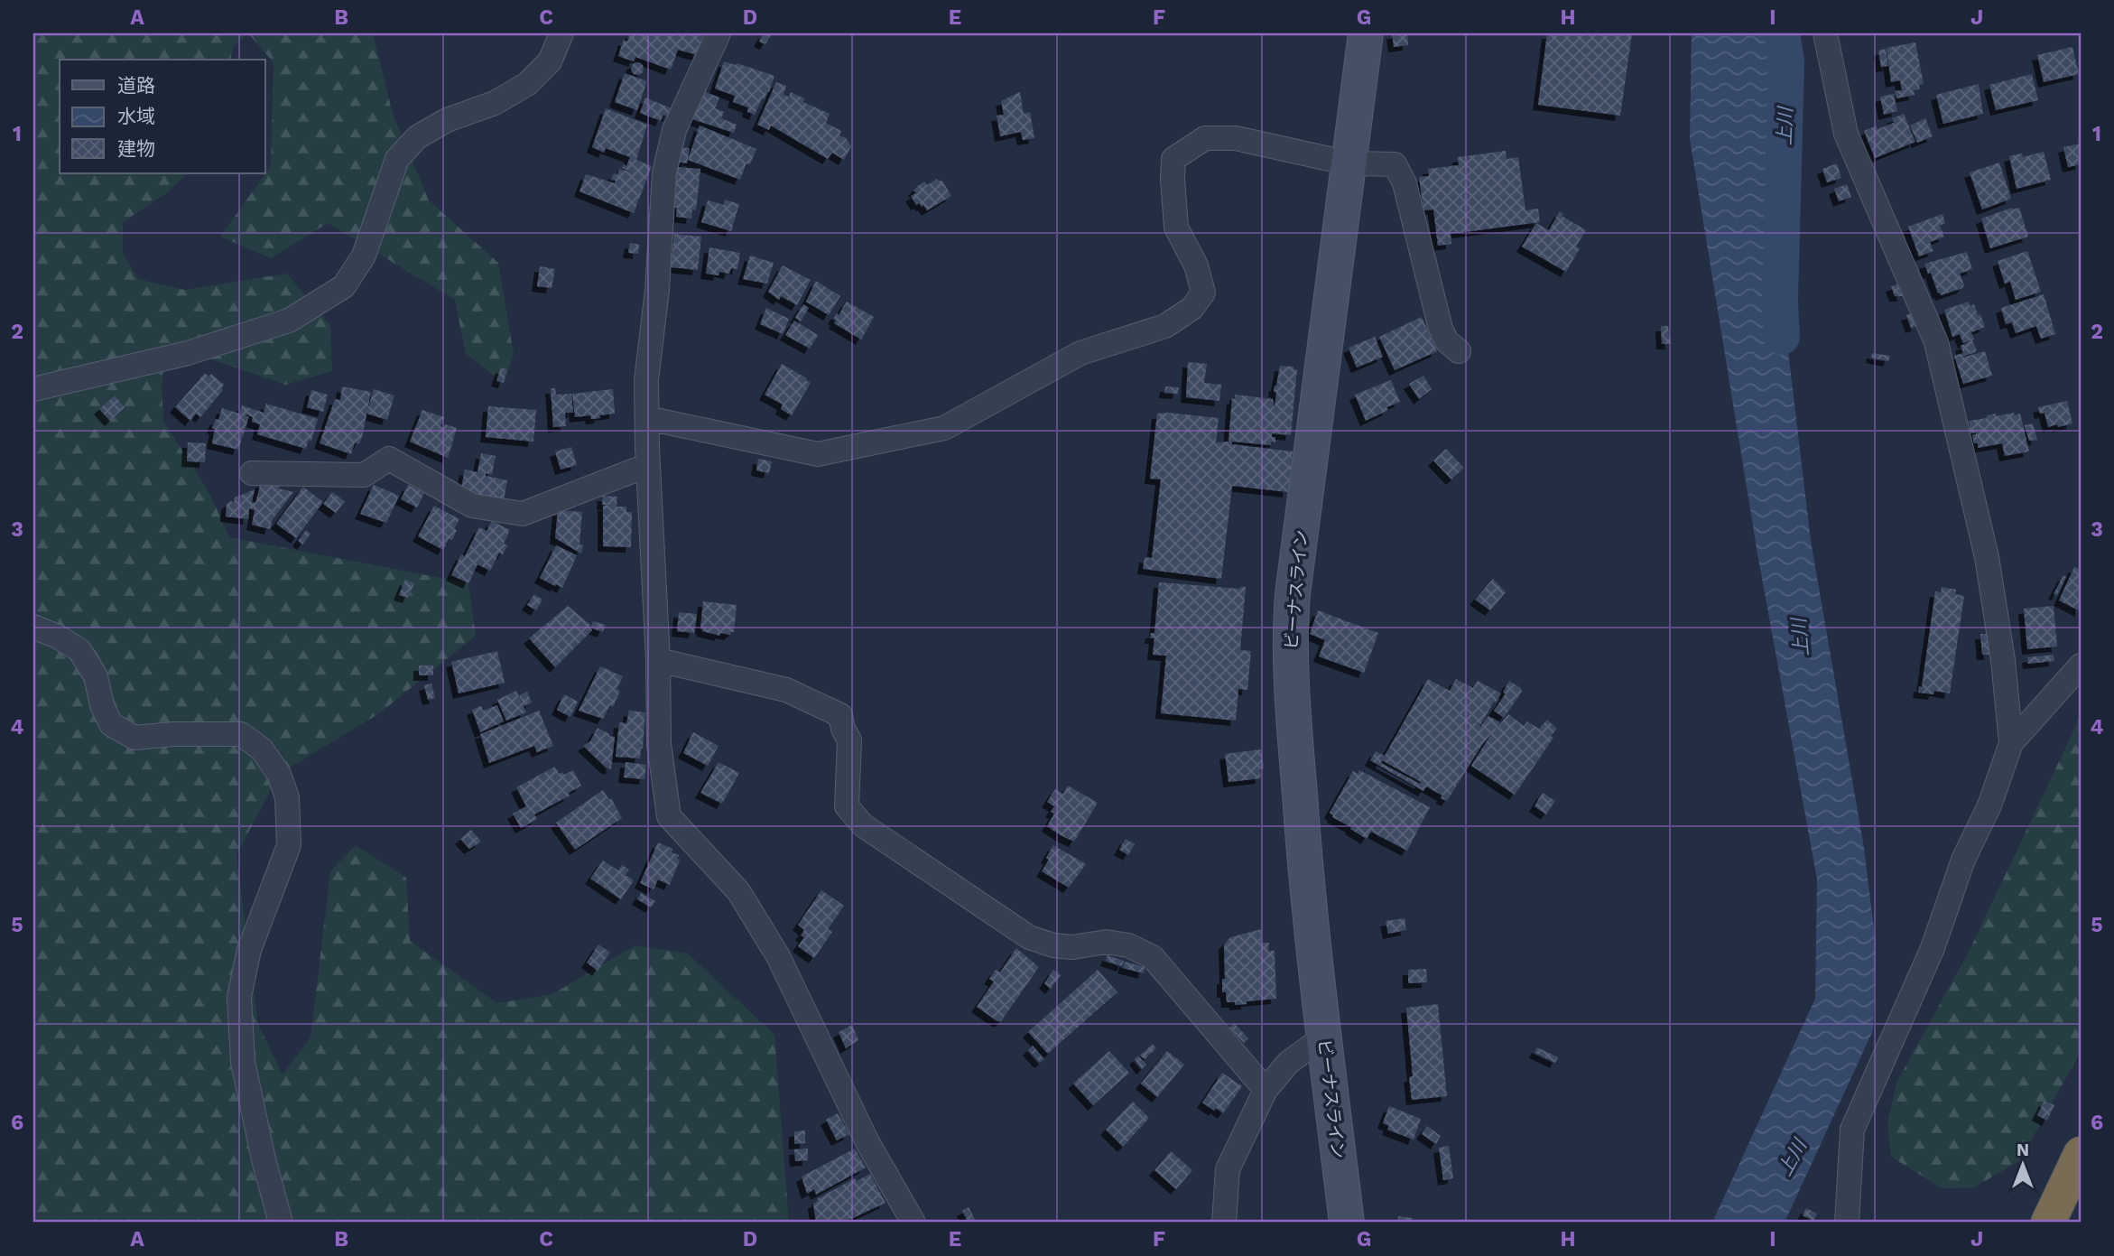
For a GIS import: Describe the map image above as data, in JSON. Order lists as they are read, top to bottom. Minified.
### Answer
{"streets":{"main road":["ビーナスライン"]},"water":["上川"],"legend":["道路","水域","建物"],"north":"top","grid":{"columns":["A","B","C","D","E","F","G","H","I","J"],"rows":["1","2","3","4","5","6"]}}
